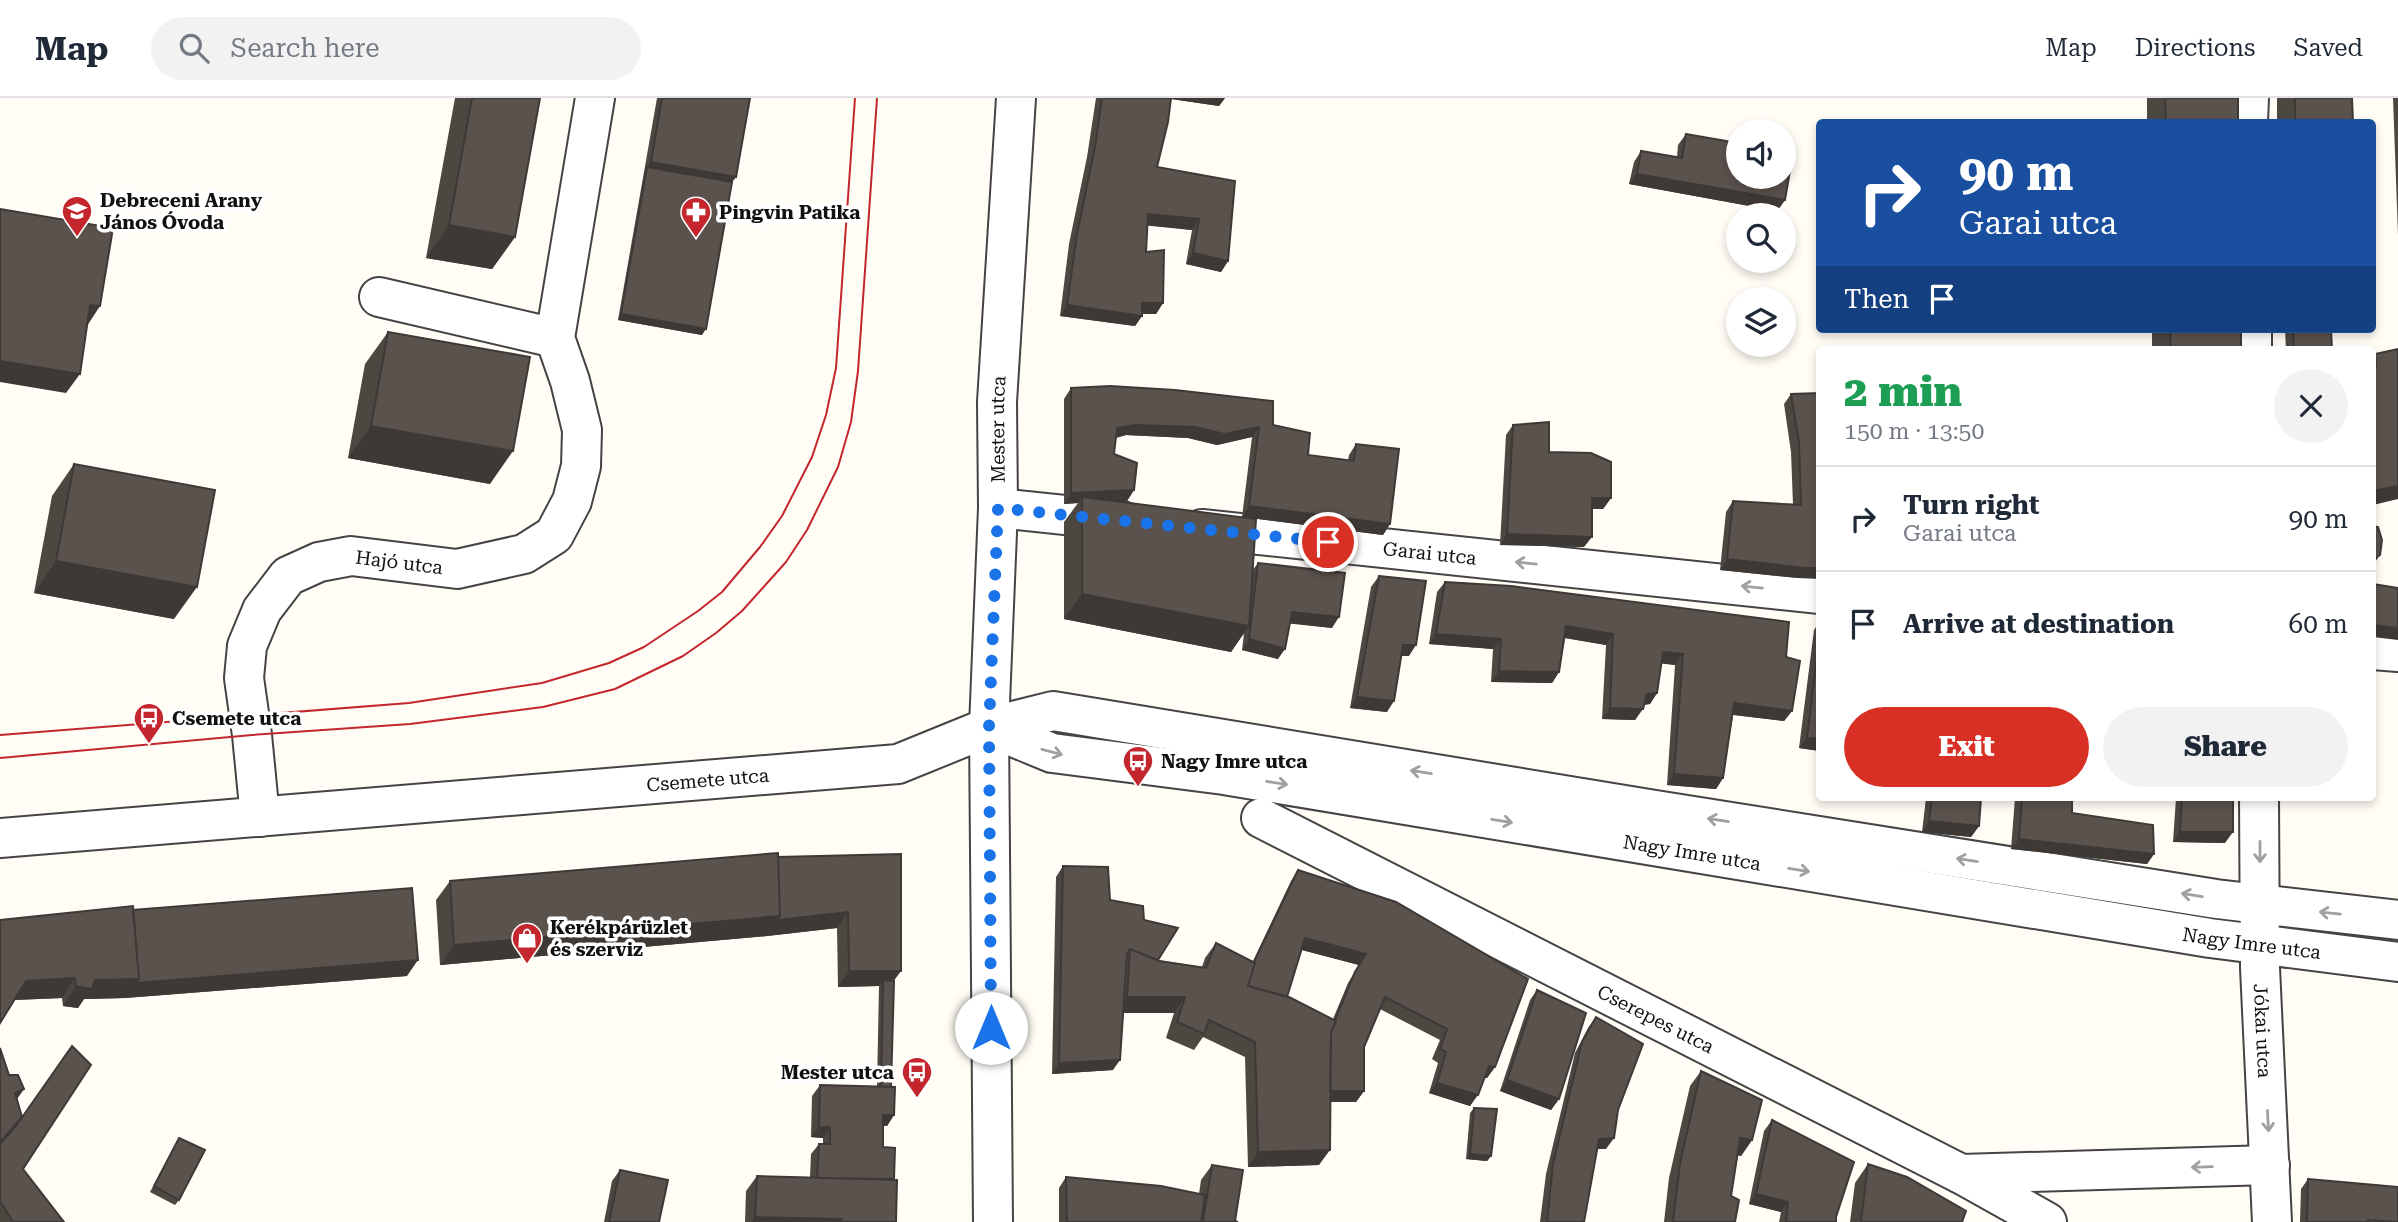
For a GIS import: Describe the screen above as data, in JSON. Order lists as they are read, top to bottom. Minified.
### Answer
{"streets":{"street":["Mester utca","Garai utca","Hajó utca","Csemete utca","Nagy Imre utca","Cserepes utca","Jókai utca"]},"crossings":[["Mester utca","Garai utca"],["Mester utca","Csemete utca"],["Mester utca","Nagy Imre utca"],["Hajó utca","Csemete utca"],["Csemete utca","Nagy Imre utca"],["Nagy Imre utca","Jókai utca"]],"one_way":["Garai utca","Jókai utca"],"places":{"school or university":["Debreceni Arany János Óvoda"],"pharmacy":["Pingvin Patika"],"bus stop":["Csemete utca","Nagy Imre utca","Mester utca"],"shop":["Kerékpárüzlet és szerviz"]},"page":{"header":"Map","search":"Search here","nav":["Map","Directions","Saved"],"turn":["90 m","Garai utca"],"then":"Then","heading":["2 min","150 m · 13:50"],"list":[{"name":"Turn right","note":"Garai utca","value":"90 m"},{"name":"Arrive at destination","value":"60 m"}],"buttons":["Exit","Share"]}}
